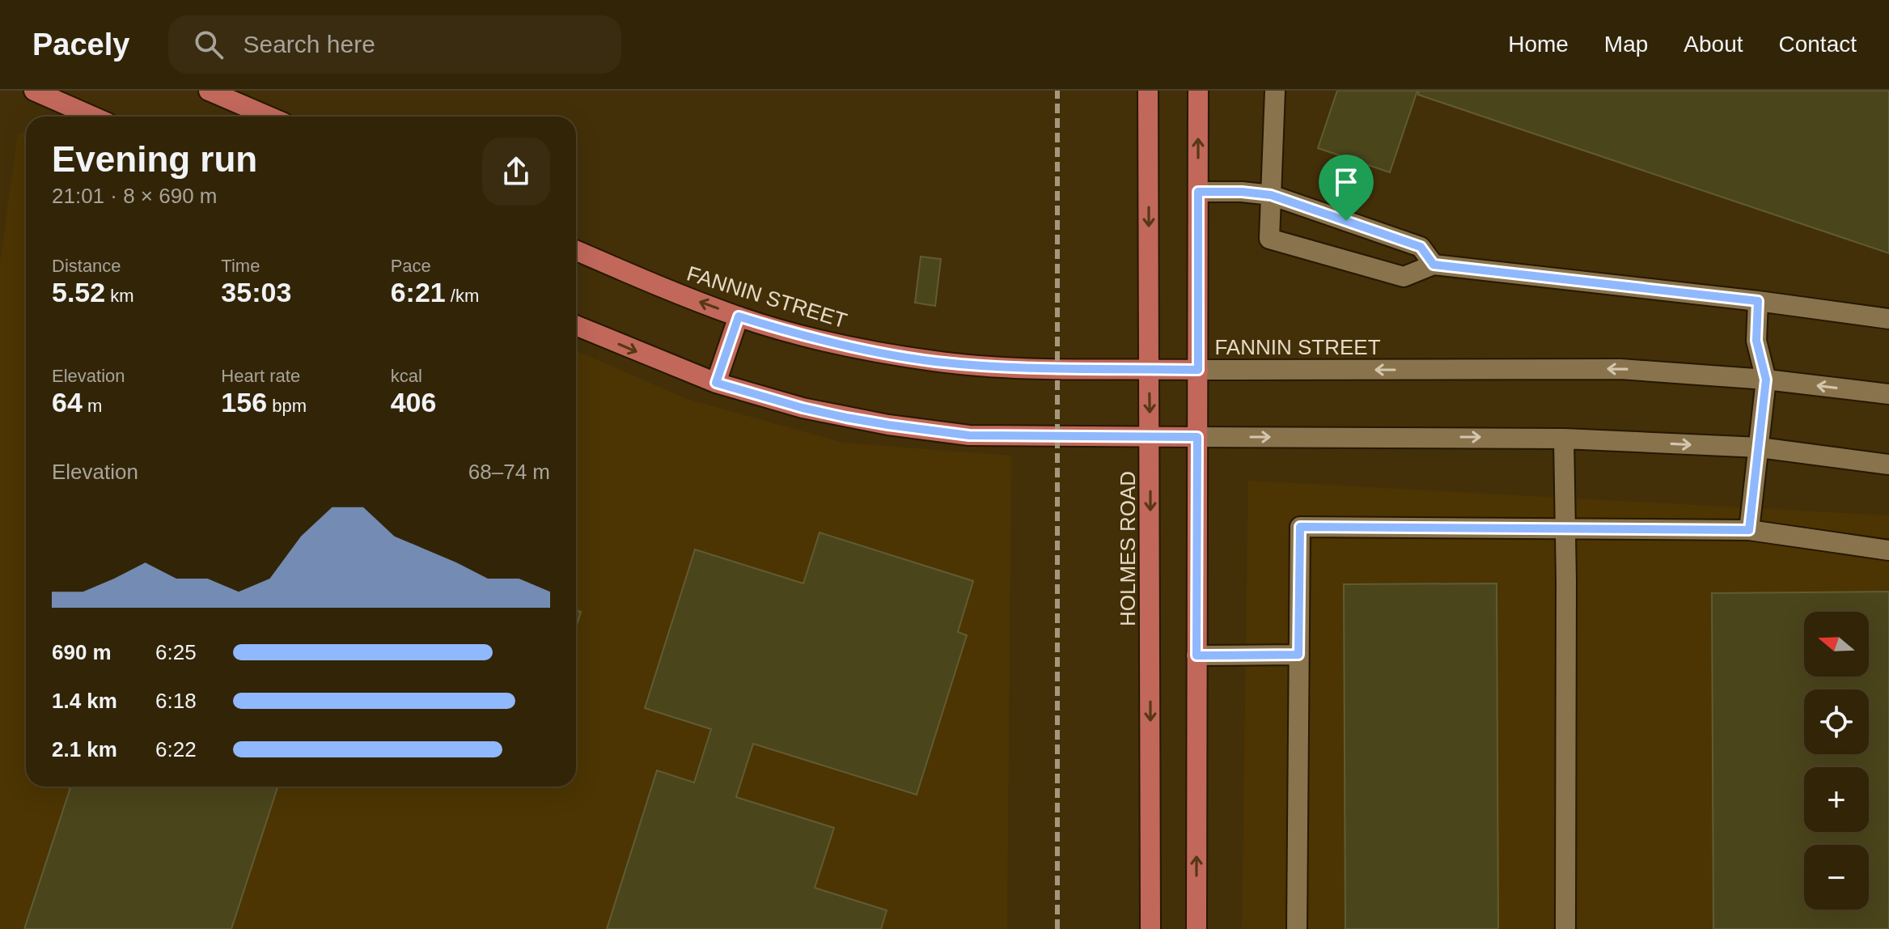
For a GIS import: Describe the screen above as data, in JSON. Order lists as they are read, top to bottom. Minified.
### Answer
{"streets":{"main road":["FANNIN STREET","HOLMES ROAD"]},"crossings":[["FANNIN STREET","HOLMES ROAD"]],"one_way":["FANNIN STREET"],"north":"left","page":{"header":"Pacely","search":"Search here","nav":["Home","Map","About","Contact"],"heading":["Evening run","21:01 · 8 × 690 m"],"stats":[["Distance","5.52 km"],["Time","35:03"],["Pace","6:21 /km"],["Elevation","64 m"],["Heart rate","156 bpm"],["kcal","406"]],"chart":["Elevation","68–74 m"],"map_buttons":["+","−"],"list":[{"name":"690 m","note":"6:25"},{"name":"1.4 km","note":"6:18"},{"name":"2.1 km","note":"6:22"}]}}
